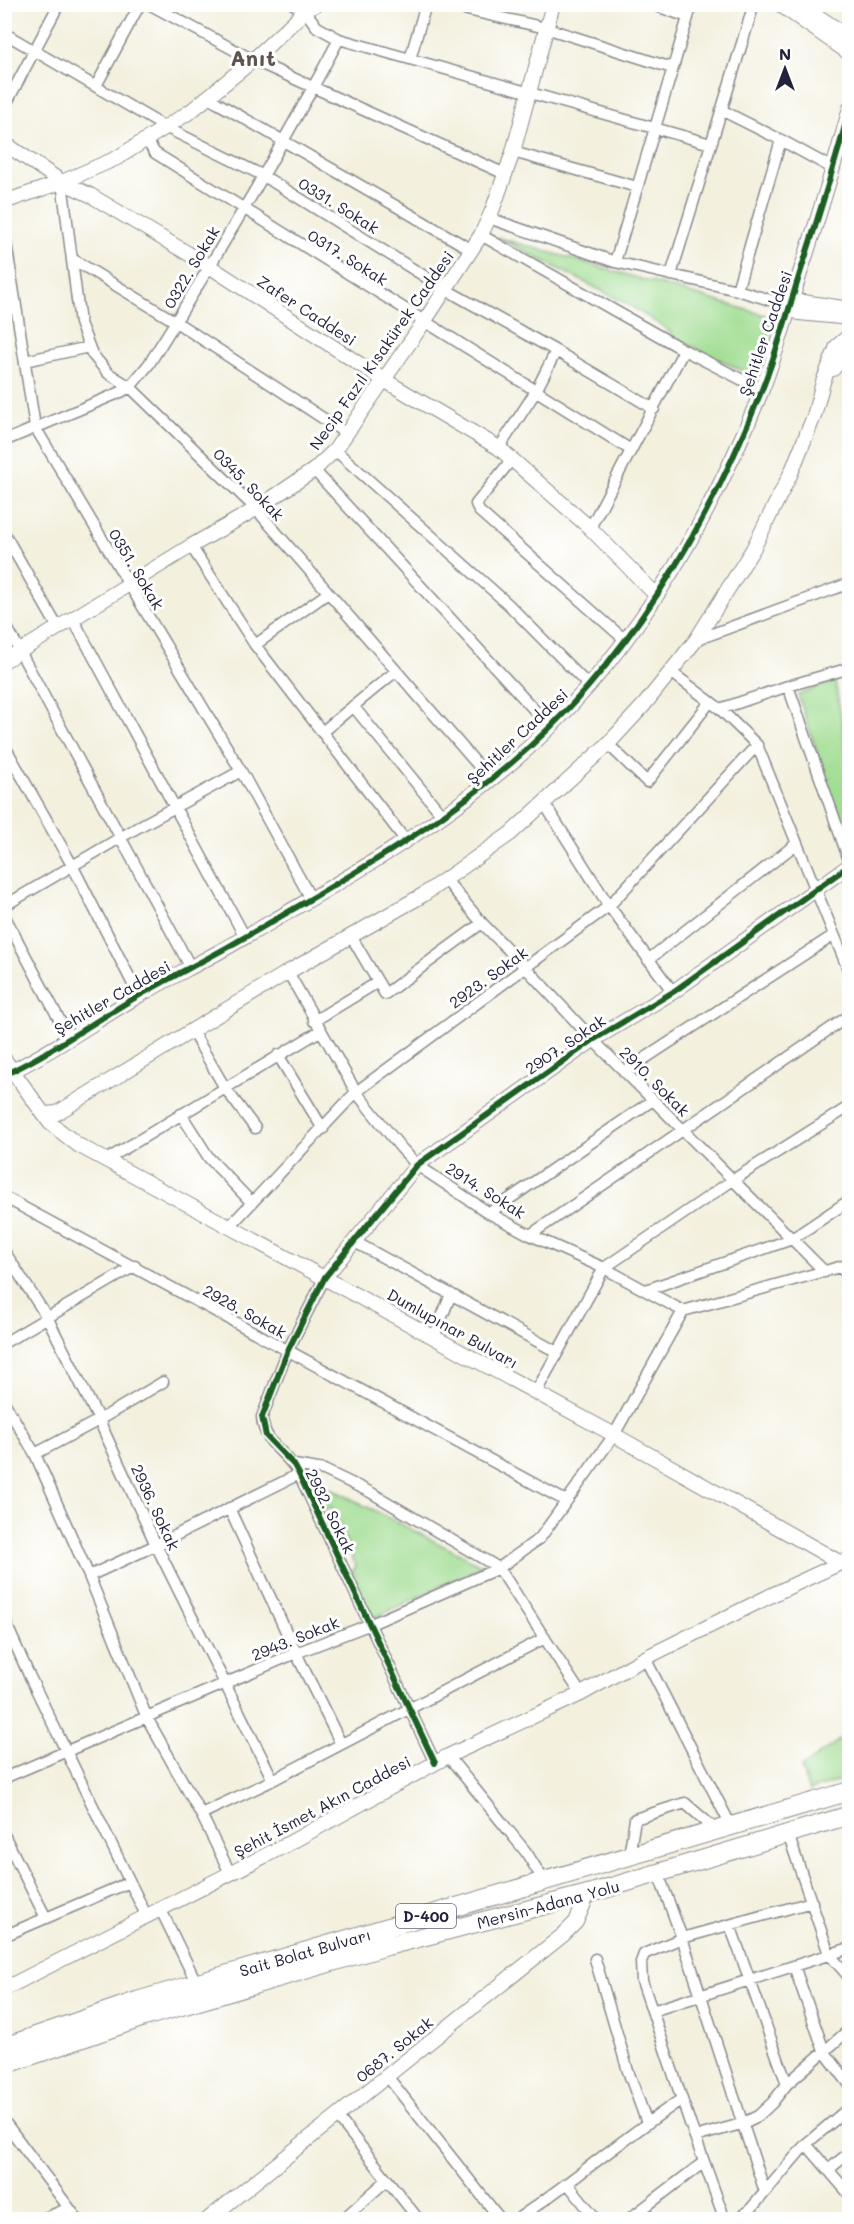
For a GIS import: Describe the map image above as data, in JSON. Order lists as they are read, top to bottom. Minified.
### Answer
{"streets":{"highway":["Mersin-Adana Yolu","D-400","Sait Bolat Bulvarı"],"street":["0331. Sokak","0317. Sokak","0322. Sokak","Zafer Caddesi","Şehitler Caddesi","Necip Fazıl Kısakürek Caddesi","0345. Sokak","0351. Sokak","2923. Sokak","2907. Sokak","2910. Sokak","2914. Sokak","2928. Sokak","Dumlupınar Bulvarı","2936. Sokak","2932. Sokak","2943. Sokak","Şehit İsmet Akın Caddesi","0687. Sokak"]},"crossings":[["0331. Sokak","0322. Sokak"],["0331. Sokak","Necip Fazıl Kısakürek Caddesi"],["0317. Sokak","0322. Sokak"],["0317. Sokak","Necip Fazıl Kısakürek Caddesi"],["0322. Sokak","Zafer Caddesi"],["0322. Sokak","0345. Sokak"],["0322. Sokak","0351. Sokak"],["Zafer Caddesi","Şehitler Caddesi"],["Zafer Caddesi","Necip Fazıl Kısakürek Caddesi"],["Zafer Caddesi","0345. Sokak"],["Şehitler Caddesi","0345. Sokak"],["Şehitler Caddesi","0351. Sokak"],["Şehitler Caddesi","Dumlupınar Bulvarı"],["Necip Fazıl Kısakürek Caddesi","0345. Sokak"],["Necip Fazıl Kısakürek Caddesi","0351. Sokak"],["2923. Sokak","2910. Sokak"],["2923. Sokak","2914. Sokak"],["2923. Sokak","Dumlupınar Bulvarı"],["2907. Sokak","2910. Sokak"],["2907. Sokak","2914. Sokak"],["2907. Sokak","Dumlupınar Bulvarı"],["2907. Sokak","2932. Sokak"],["2914. Sokak","2943. Sokak"],["2928. Sokak","2932. Sokak"],["2928. Sokak","2943. Sokak"],["Dumlupınar Bulvarı","2932. Sokak"],["Dumlupınar Bulvarı","2943. Sokak"],["Dumlupınar Bulvarı","Şehit İsmet Akın Caddesi"],["2936. Sokak","2943. Sokak"],["2932. Sokak","2943. Sokak"],["2932. Sokak","Şehit İsmet Akın Caddesi"],["2932. Sokak","Sait Bolat Bulvarı"],["Mersin-Adana Yolu","0687. Sokak"]],"districts":["Anıt"],"north":"top"}
